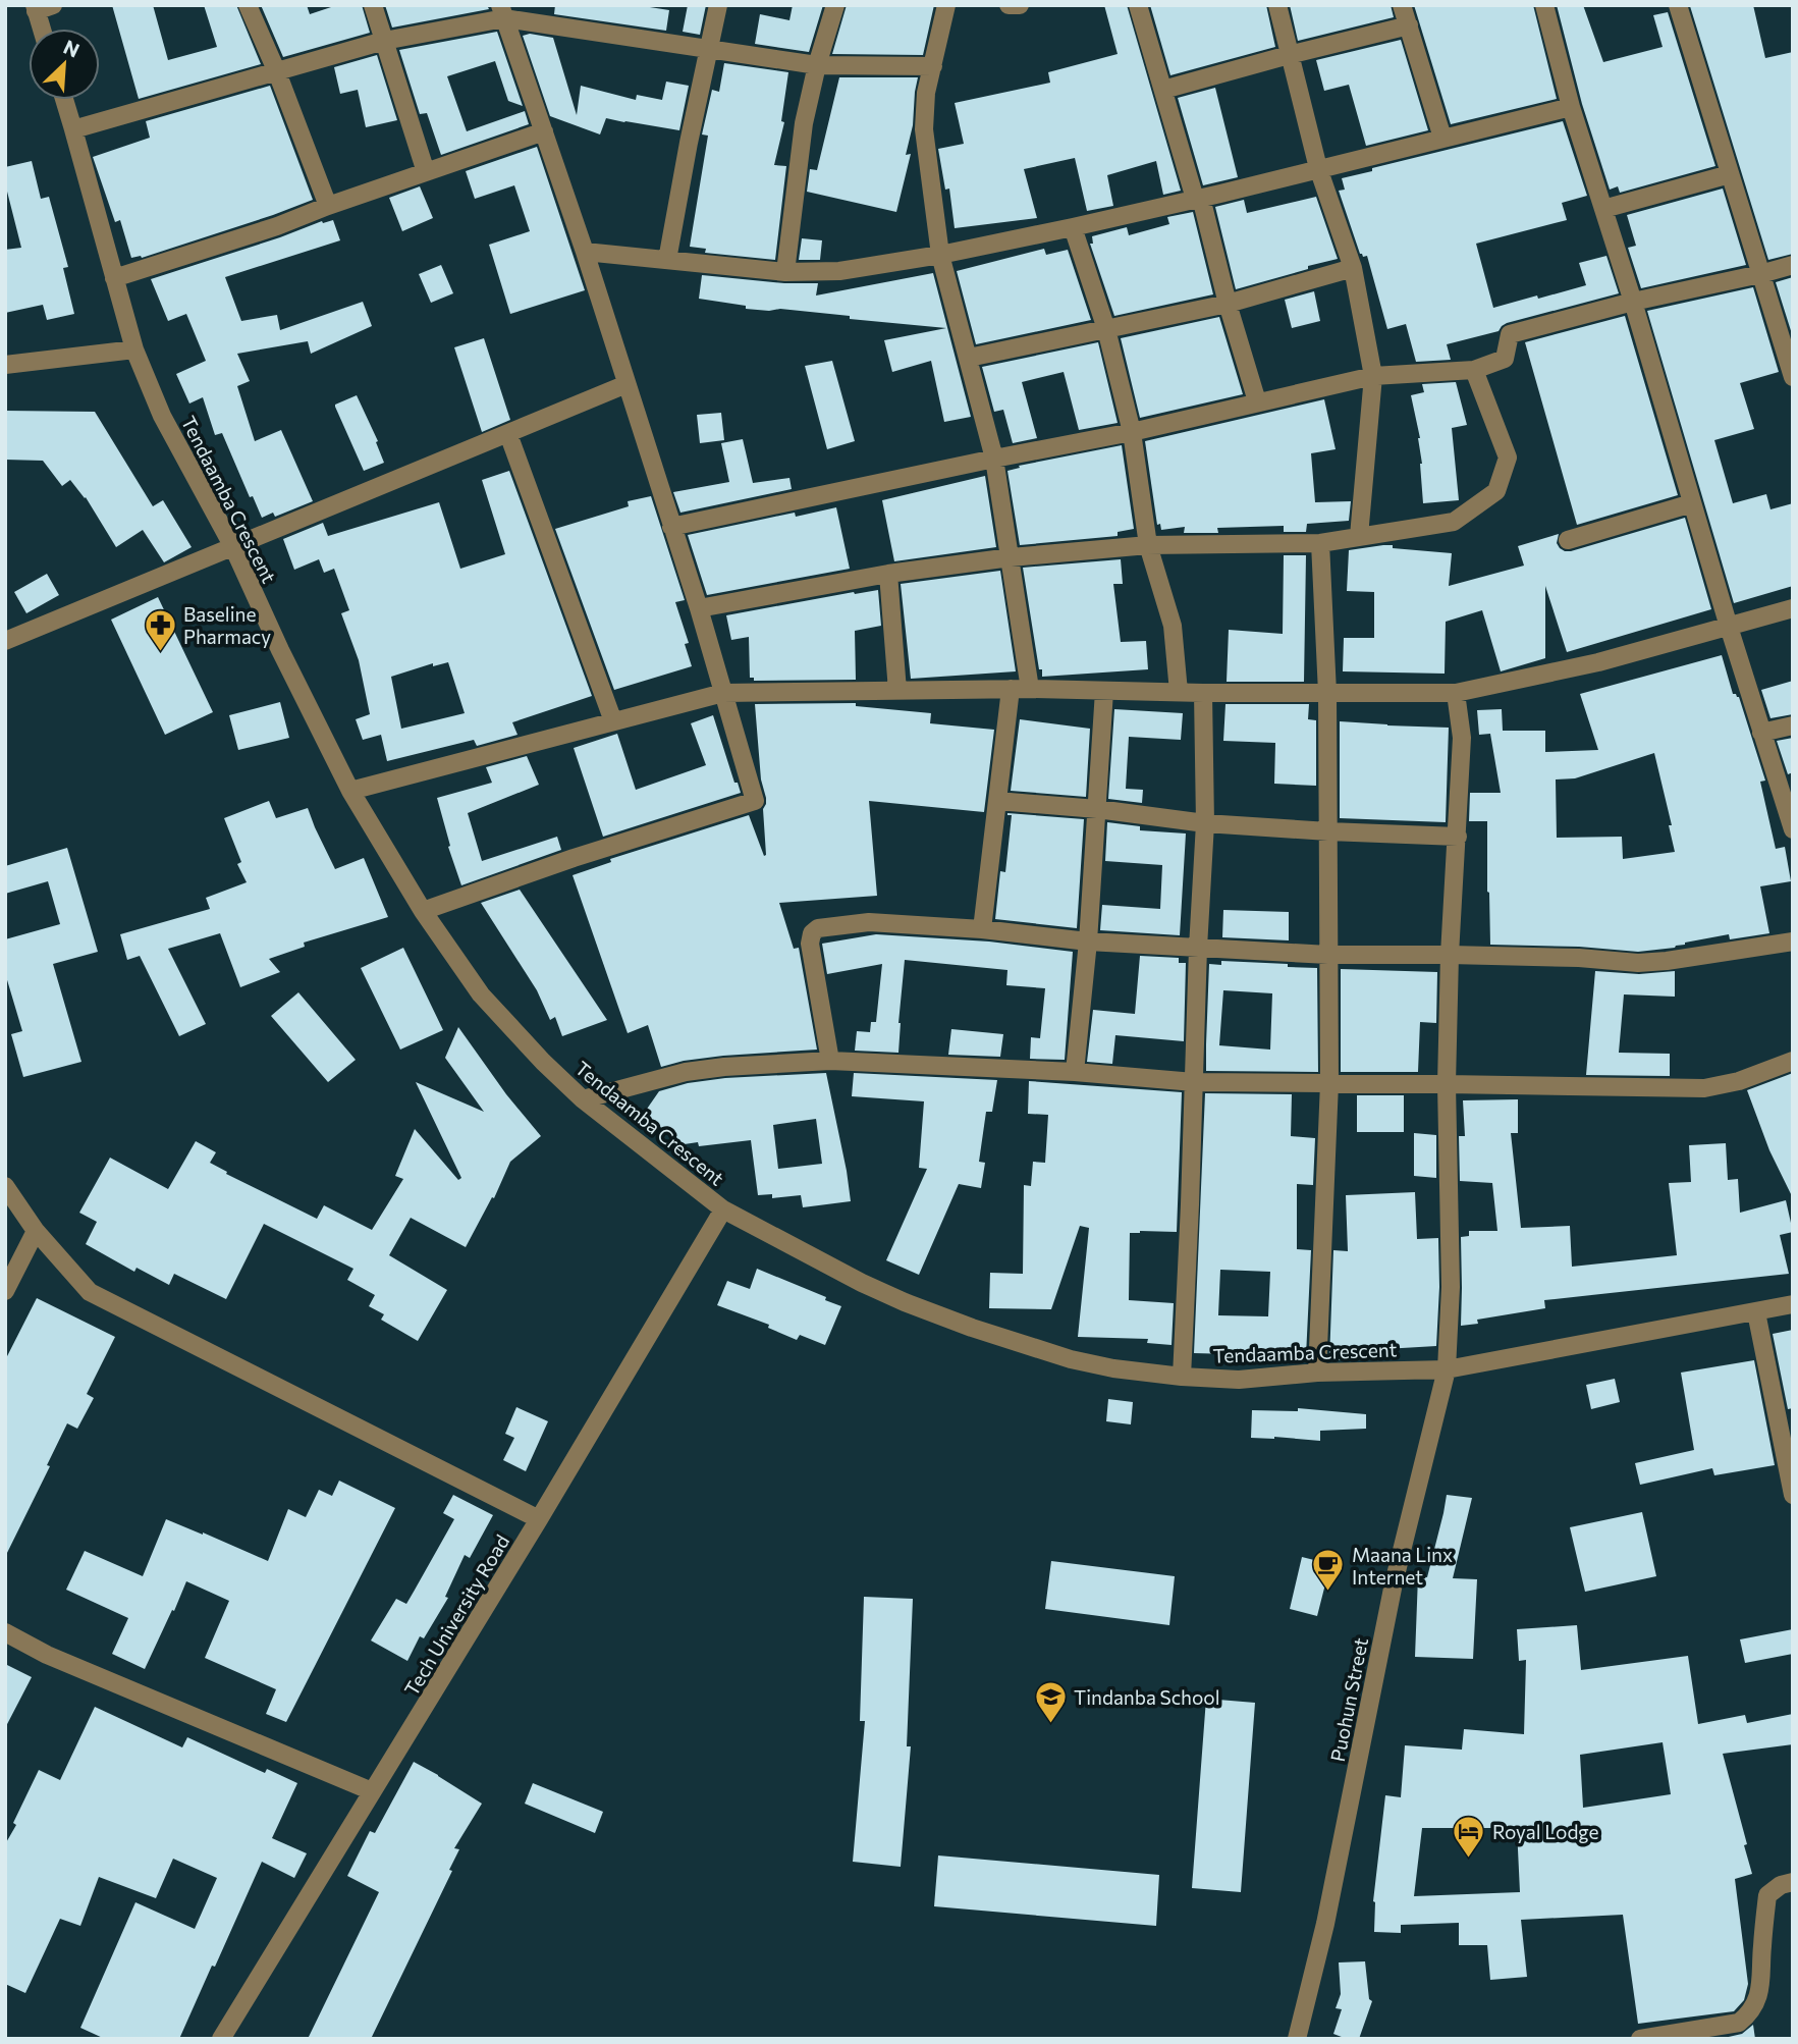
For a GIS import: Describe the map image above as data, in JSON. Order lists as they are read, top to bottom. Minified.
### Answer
{"streets":{"street":["Tendaamba Crescent","Tech University Road","Puohun Street"]},"crossings":[["Tendaamba Crescent","Tech University Road"],["Tendaamba Crescent","Puohun Street"]],"places":{"pharmacy":["Baseline Pharmacy"],"cafe":["Maana Linx Internet"],"school or university":["Tindanba School"],"hotel":["Royal Lodge"]},"north":"top right"}
